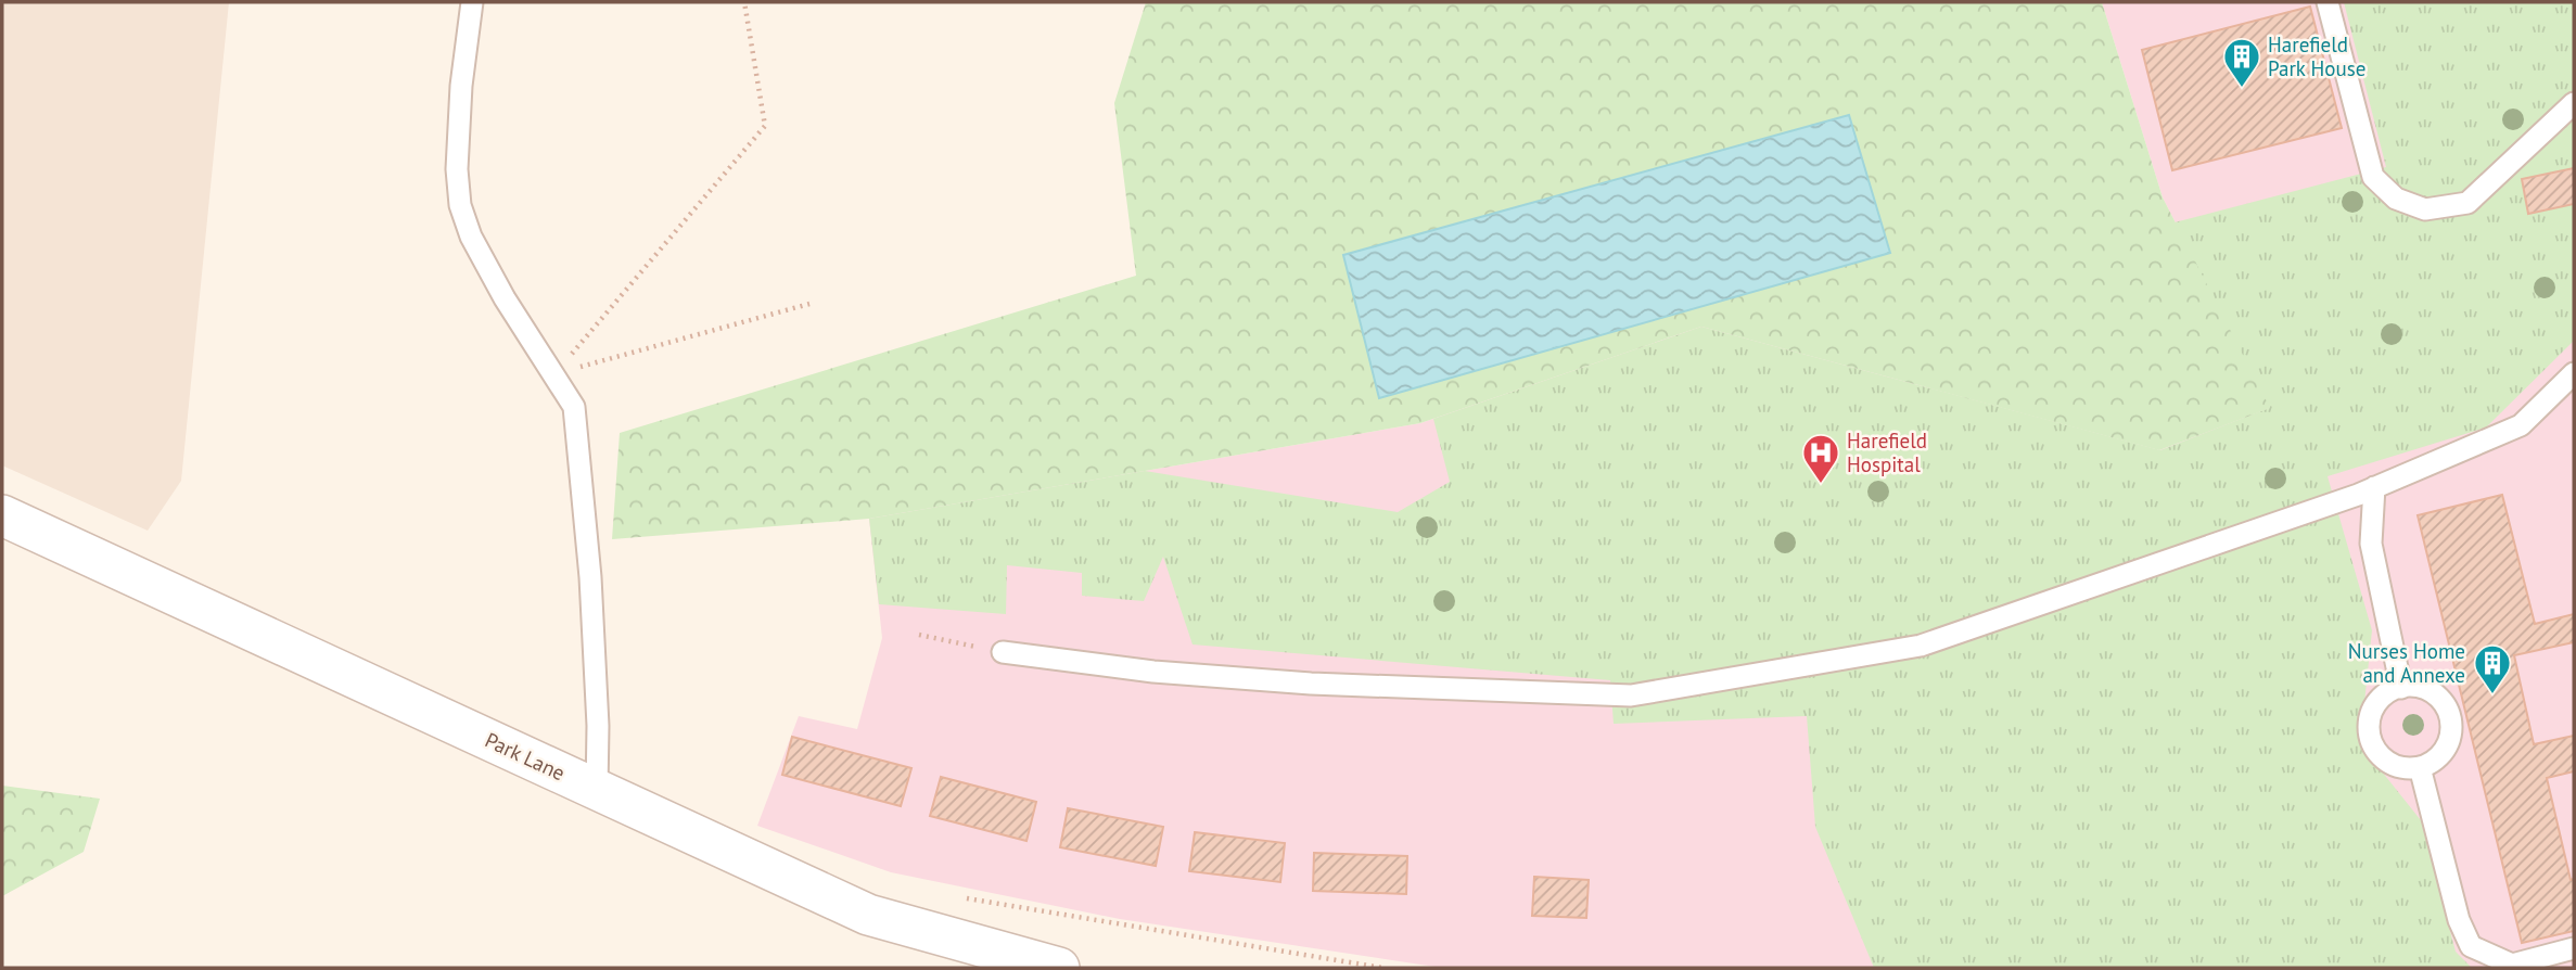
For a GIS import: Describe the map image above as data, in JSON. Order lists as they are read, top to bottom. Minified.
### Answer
{"streets":{"street":["Park Lane"]},"places":{"building":["Harefield Park House","Nurses Home and Annexe"],"hospital":["Harefield Hospital"]}}
